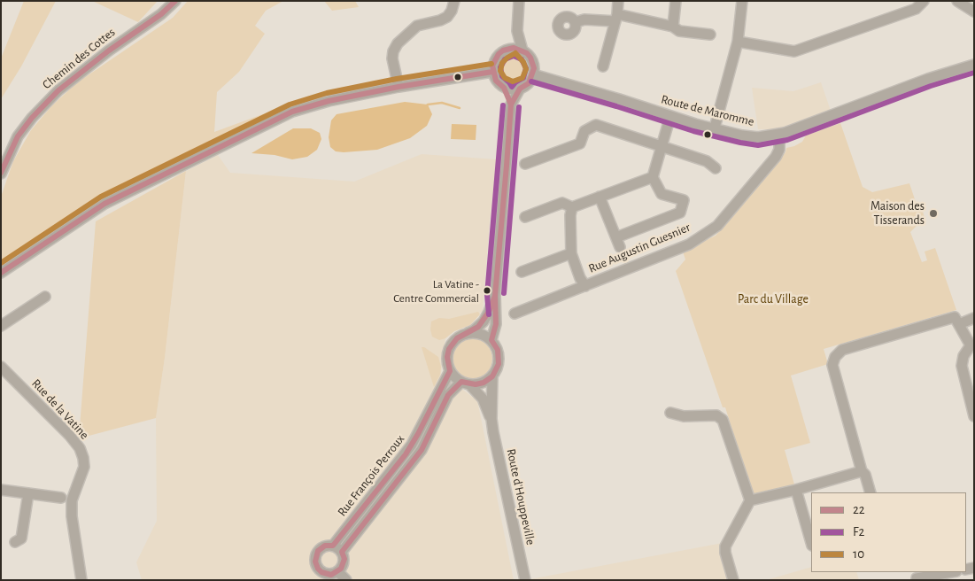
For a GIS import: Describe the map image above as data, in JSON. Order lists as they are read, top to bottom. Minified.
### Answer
{"streets":{"street":["Chemin des Cottes","Route de Maromme","Rue Augustin Guesnier","Rue de la Vatine","Rue François Perroux","Route d'Houppeville"]},"crossings":[["Route de Maromme","Rue Augustin Guesnier"],["Rue François Perroux","Route d'Houppeville"]],"parks":["Parc du Village"],"places":["Maison des Tisserands","La Vatine - Centre Commercial"],"lines":["transit line 22","transit line 10","transit line F2"],"legend":["22","F2","10"]}
